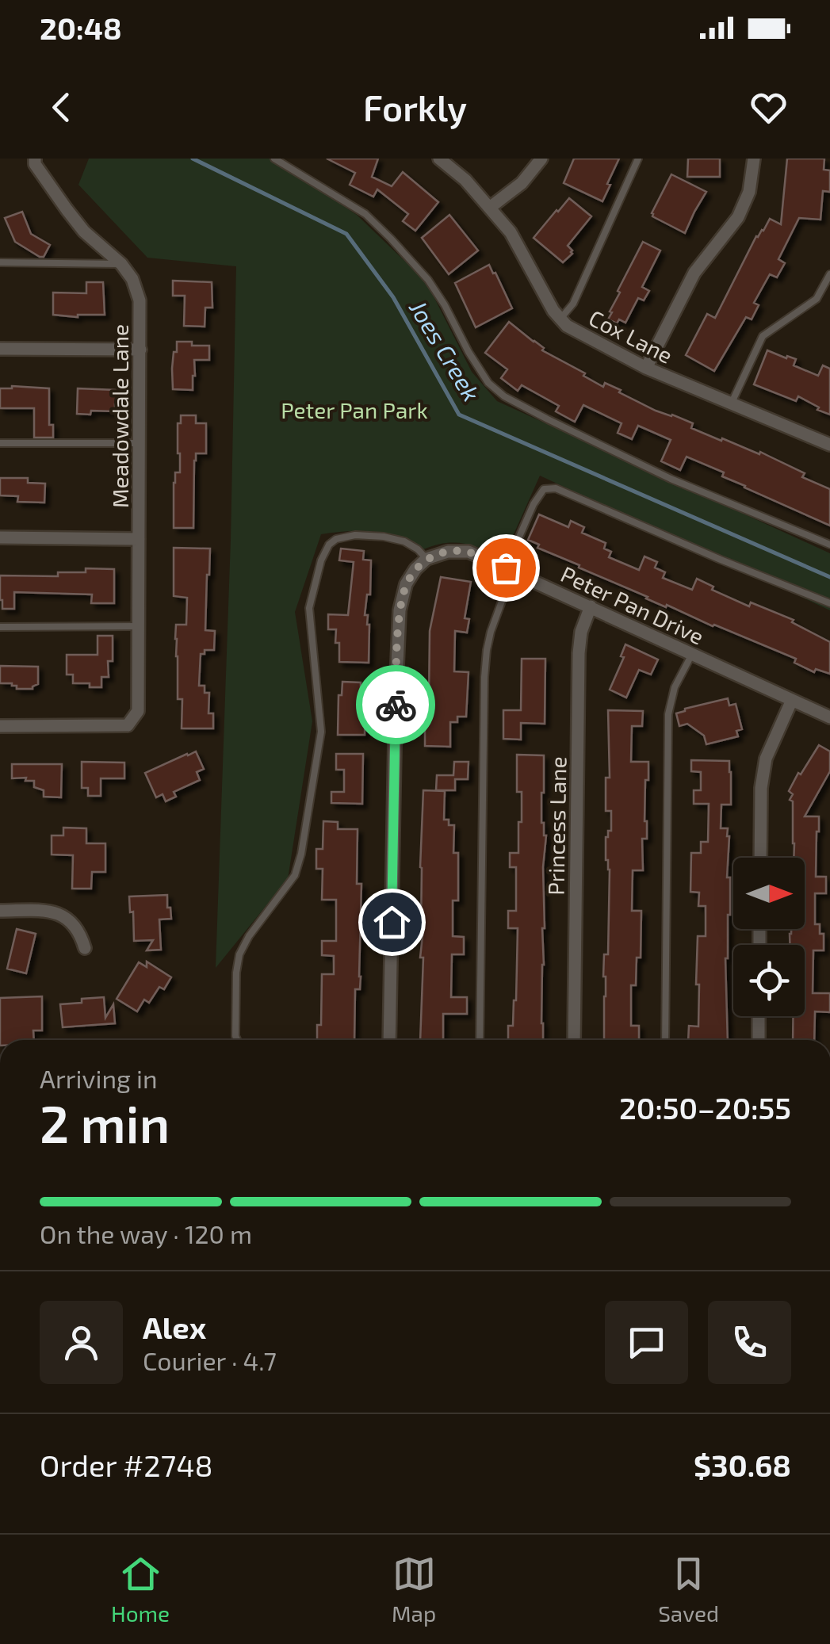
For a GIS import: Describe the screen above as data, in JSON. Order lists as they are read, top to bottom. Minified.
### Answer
{"streets":{"street":["Cox Lane","Meadowdale Lane","Peter Pan Drive","Princess Lane"]},"crossings":[["Peter Pan Drive","Princess Lane"]],"water":["Joes Creek"],"parks":["Peter Pan Park"],"north":"right","page":{"status":"20:48","header":"Forkly","heading":["2 min","Arriving in","20:50–20:55"],"panel":["Alex","Courier · 4.7","Order #2748","$30.68"],"bar":"On the way · 120 m","tabs":["Home","Map","Saved"]}}
